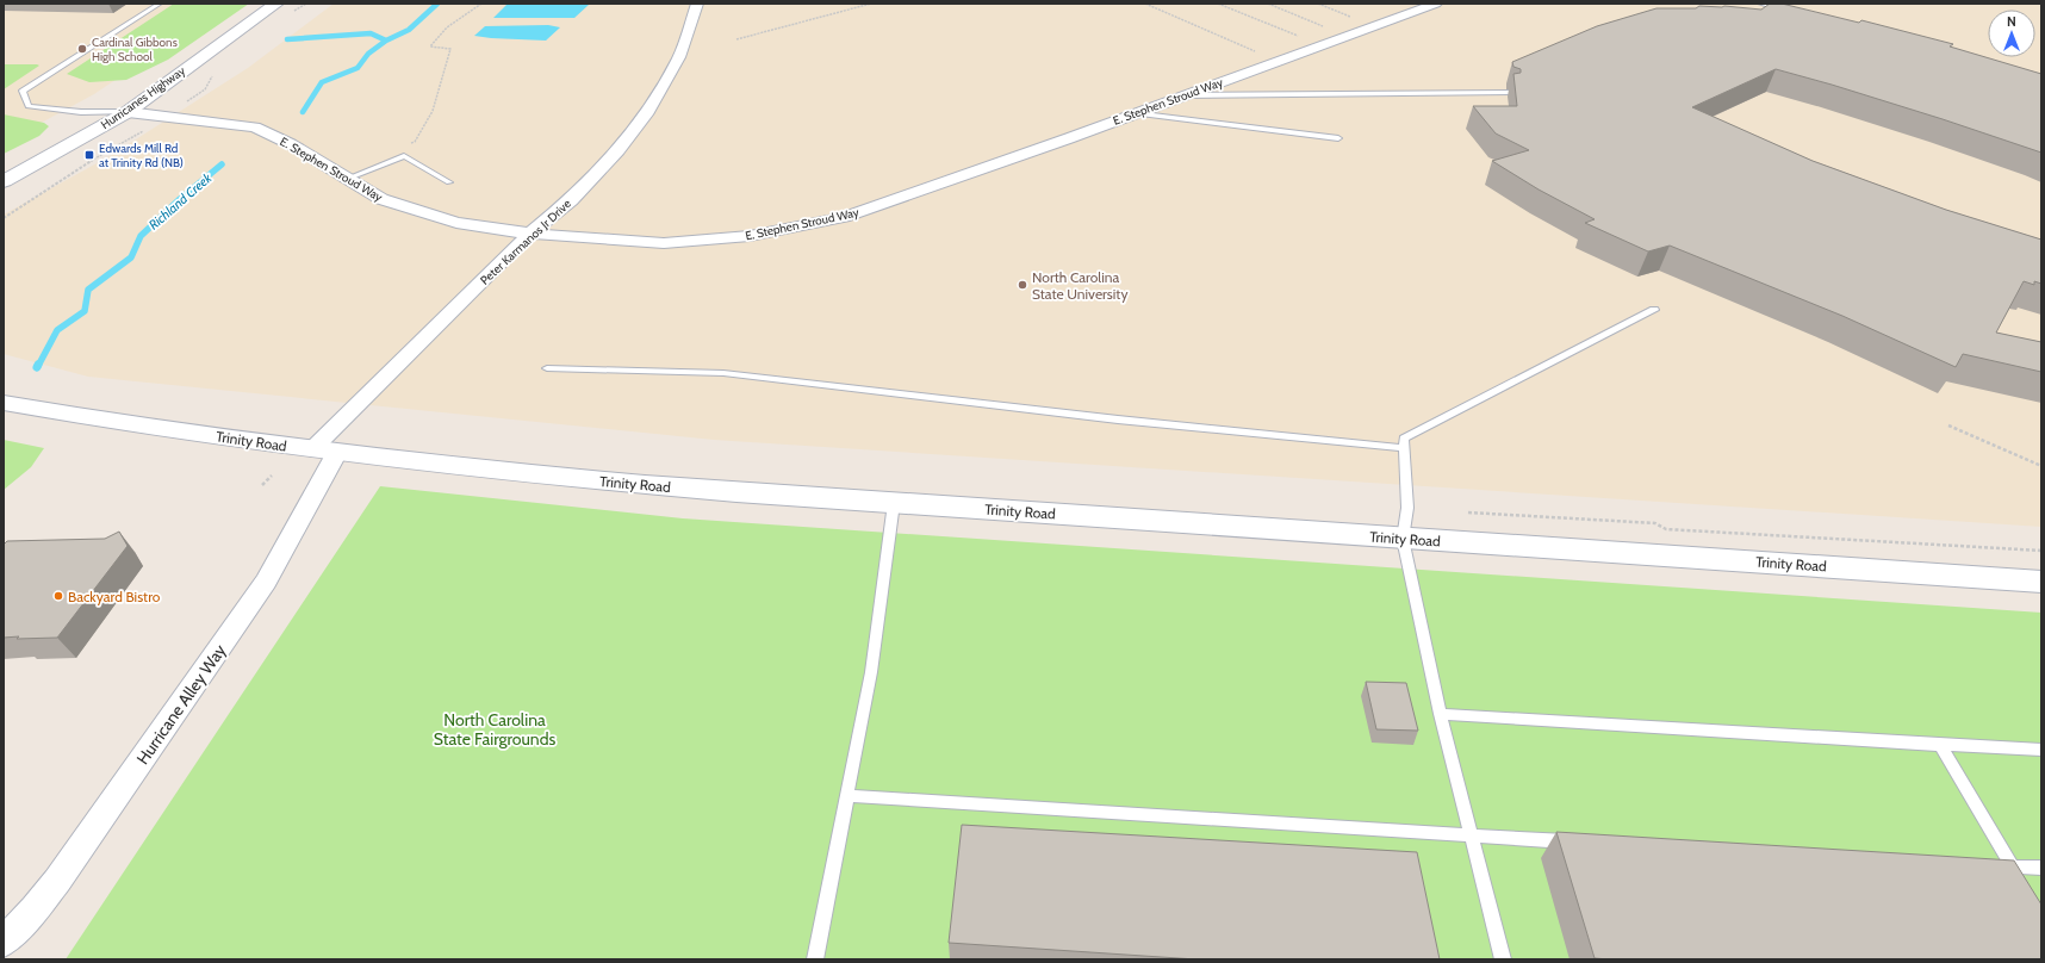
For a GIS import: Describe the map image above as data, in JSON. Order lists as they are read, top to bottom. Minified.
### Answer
{"streets":{"main road":["Hurricanes Highway","Trinity Road"],"street":["E. Stephen Stroud Way","Peter Karmanos Jr Drive","Hurricane Alley Way"]},"crossings":[["Hurricanes Highway","E. Stephen Stroud Way"],["E. Stephen Stroud Way","Peter Karmanos Jr Drive"],["Peter Karmanos Jr Drive","Trinity Road"],["Peter Karmanos Jr Drive","Hurricane Alley Way"],["Trinity Road","Hurricane Alley Way"]],"water":["Richland Creek"],"parks":["North Carolina State Fairgrounds"],"places":{"other":["Cardinal Gibbons High School","North Carolina State University","Backyard Bistro"],"transit":["Edwards Mill Rd at Trinity Rd (NB)"]},"north":"top"}
